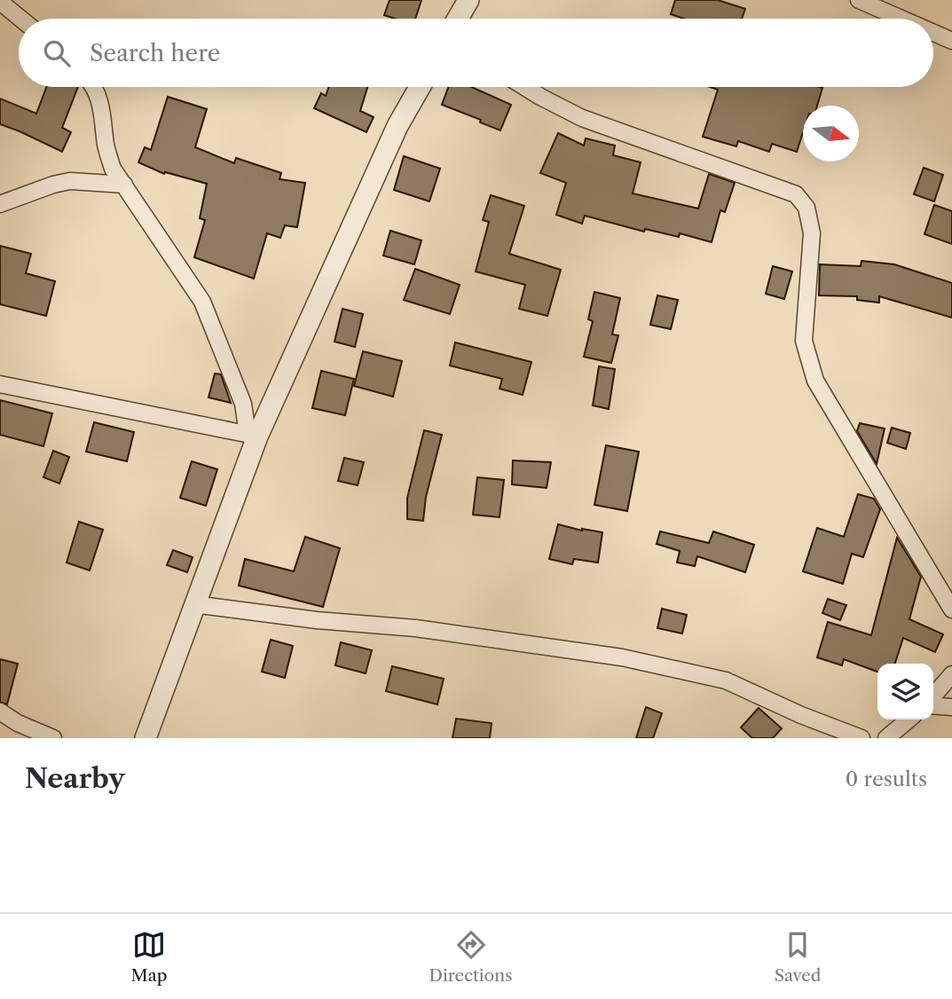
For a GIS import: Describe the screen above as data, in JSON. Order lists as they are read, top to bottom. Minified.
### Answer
{"north":"right","page":{"search":"Search here","heading":["Nearby","0 results"],"nav":["Map","Directions","Saved"]}}
